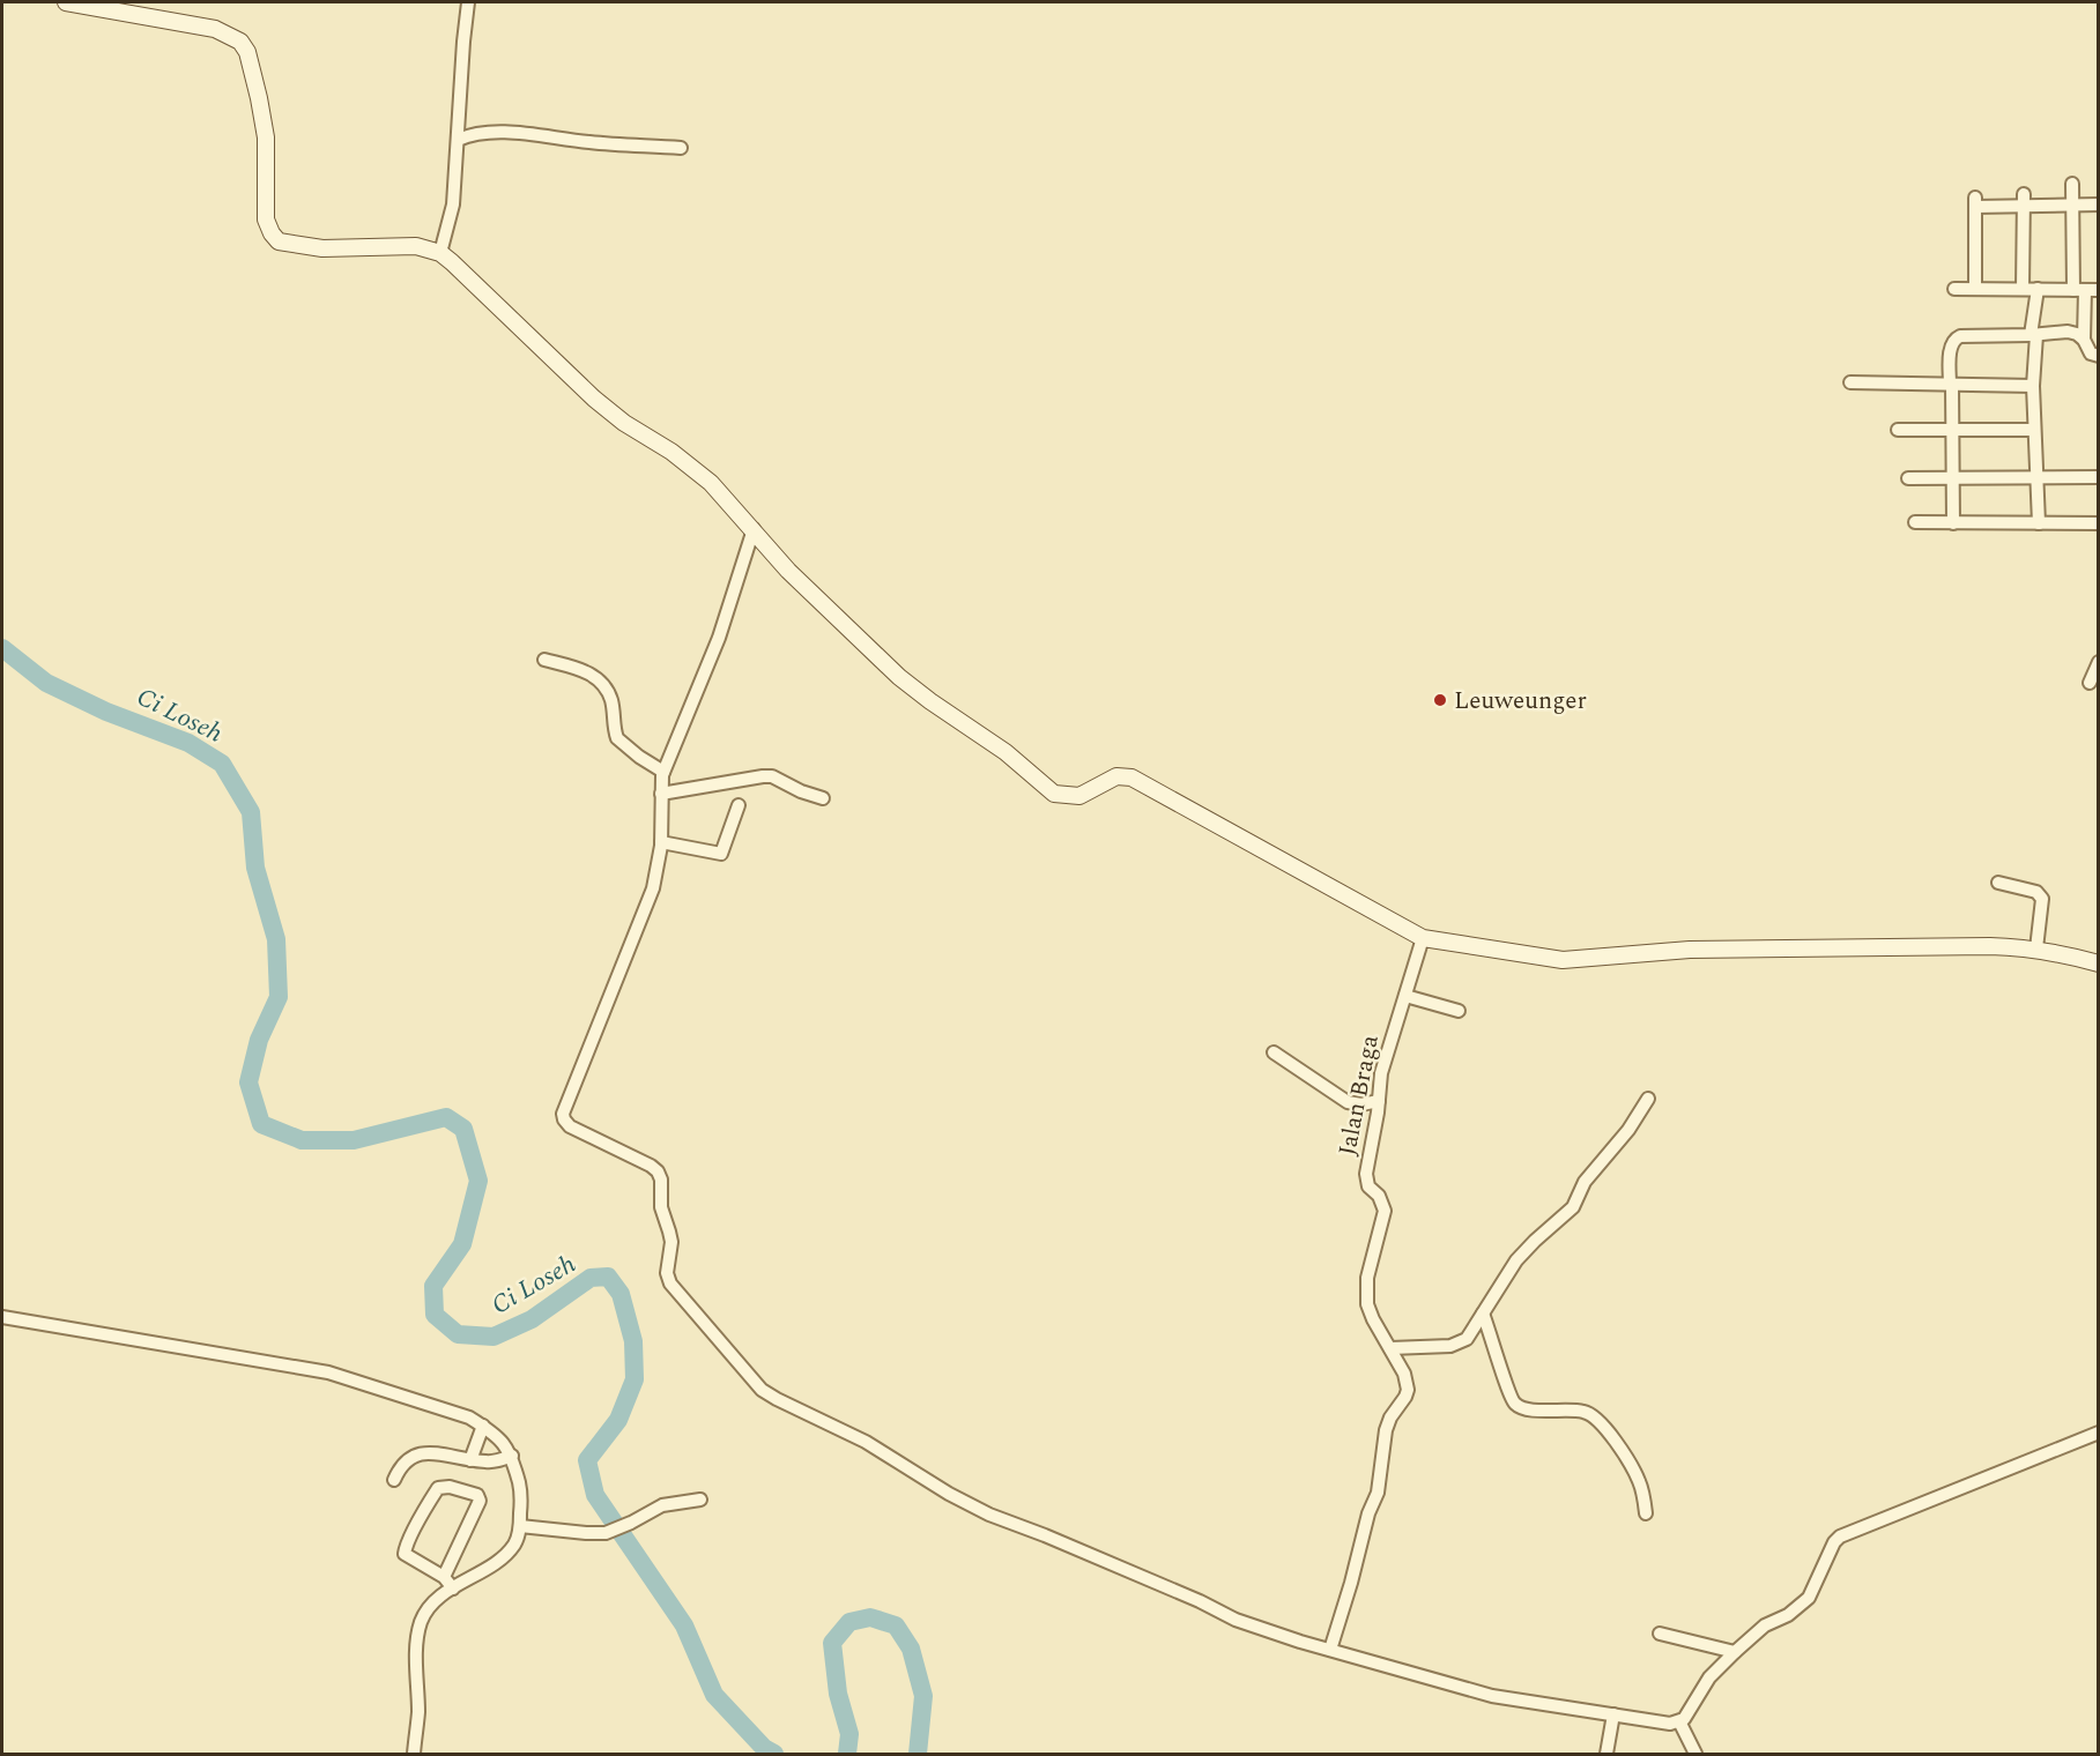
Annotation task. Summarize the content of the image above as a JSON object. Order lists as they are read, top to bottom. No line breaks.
{"streets":{"street":["Jalan Braga"]},"water":["Ci Loseh"],"places":["Leuweunger"]}
